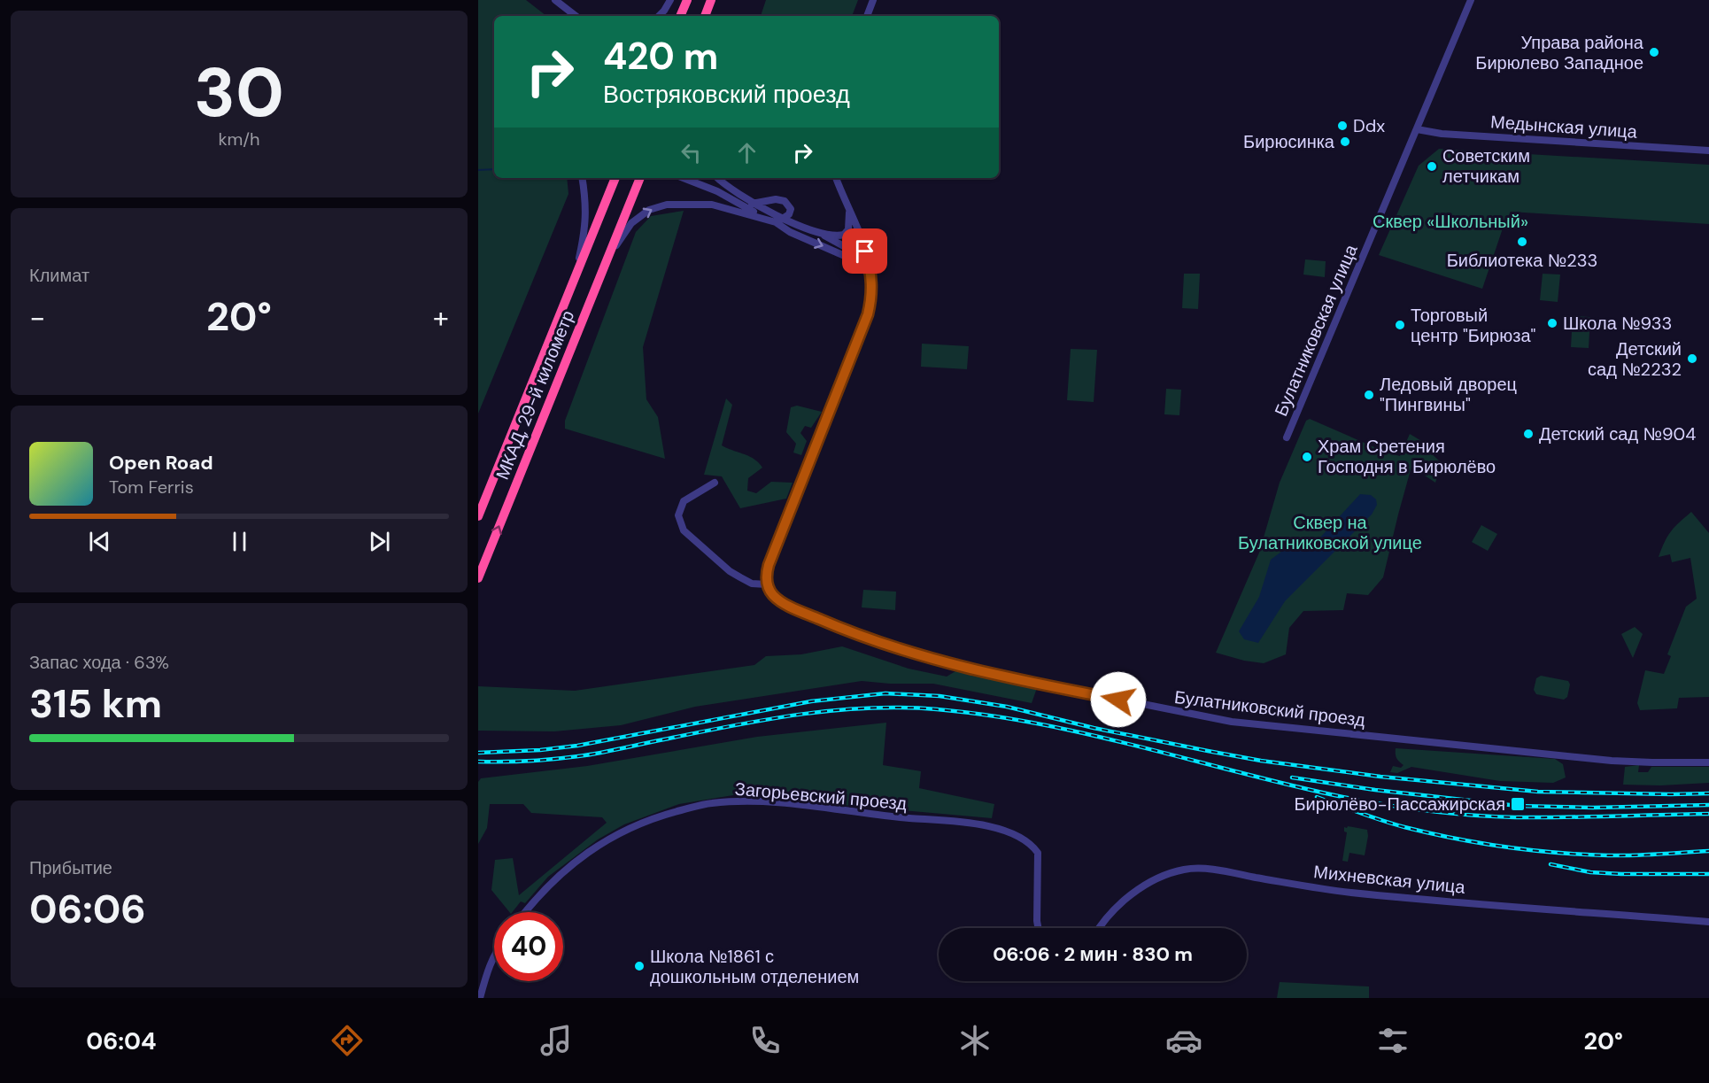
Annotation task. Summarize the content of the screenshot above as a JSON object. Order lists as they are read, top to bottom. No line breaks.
{"streets":{"highway":["МКАД, 29-й километр"],"street":["Медынская улица","Булатниковская улица","Булатниковский проезд","Загорьевский проезд","Михневская улица"]},"crossings":[["Медынская улица","Булатниковская улица"]],"parks":["Сквер «Школьный»","Сквер на Булатниковской улице"],"places":{"other":["Управа района Бирюлево Западное","Ddx","Бирюсинка","Cоветским летчикам","Библиотека №233","Школа №933","Торговый центр \"Бирюза\"","Детский сад №2232","Ледовый дворец \"Пингвины\"","Детский сад №904","Храм Сретения Господня в Бирюлёво","Школа №1861 с дошкольным отделением"],"transit":["Бирюлёво-Пассажирская"]},"page":{"tile":[["30","km/h"],"Климат",["Запас хода · 63%","315 km"],["Прибытие","06:06"]],"turn":["420 m","Востряковский проезд"],"heat":["−","20°","+"],"song":["Open Road","Tom Ferris"],"limit":"40","trip":"06:06 · 2 мин · 830 m","tabs":["06:04","20°"]}}
